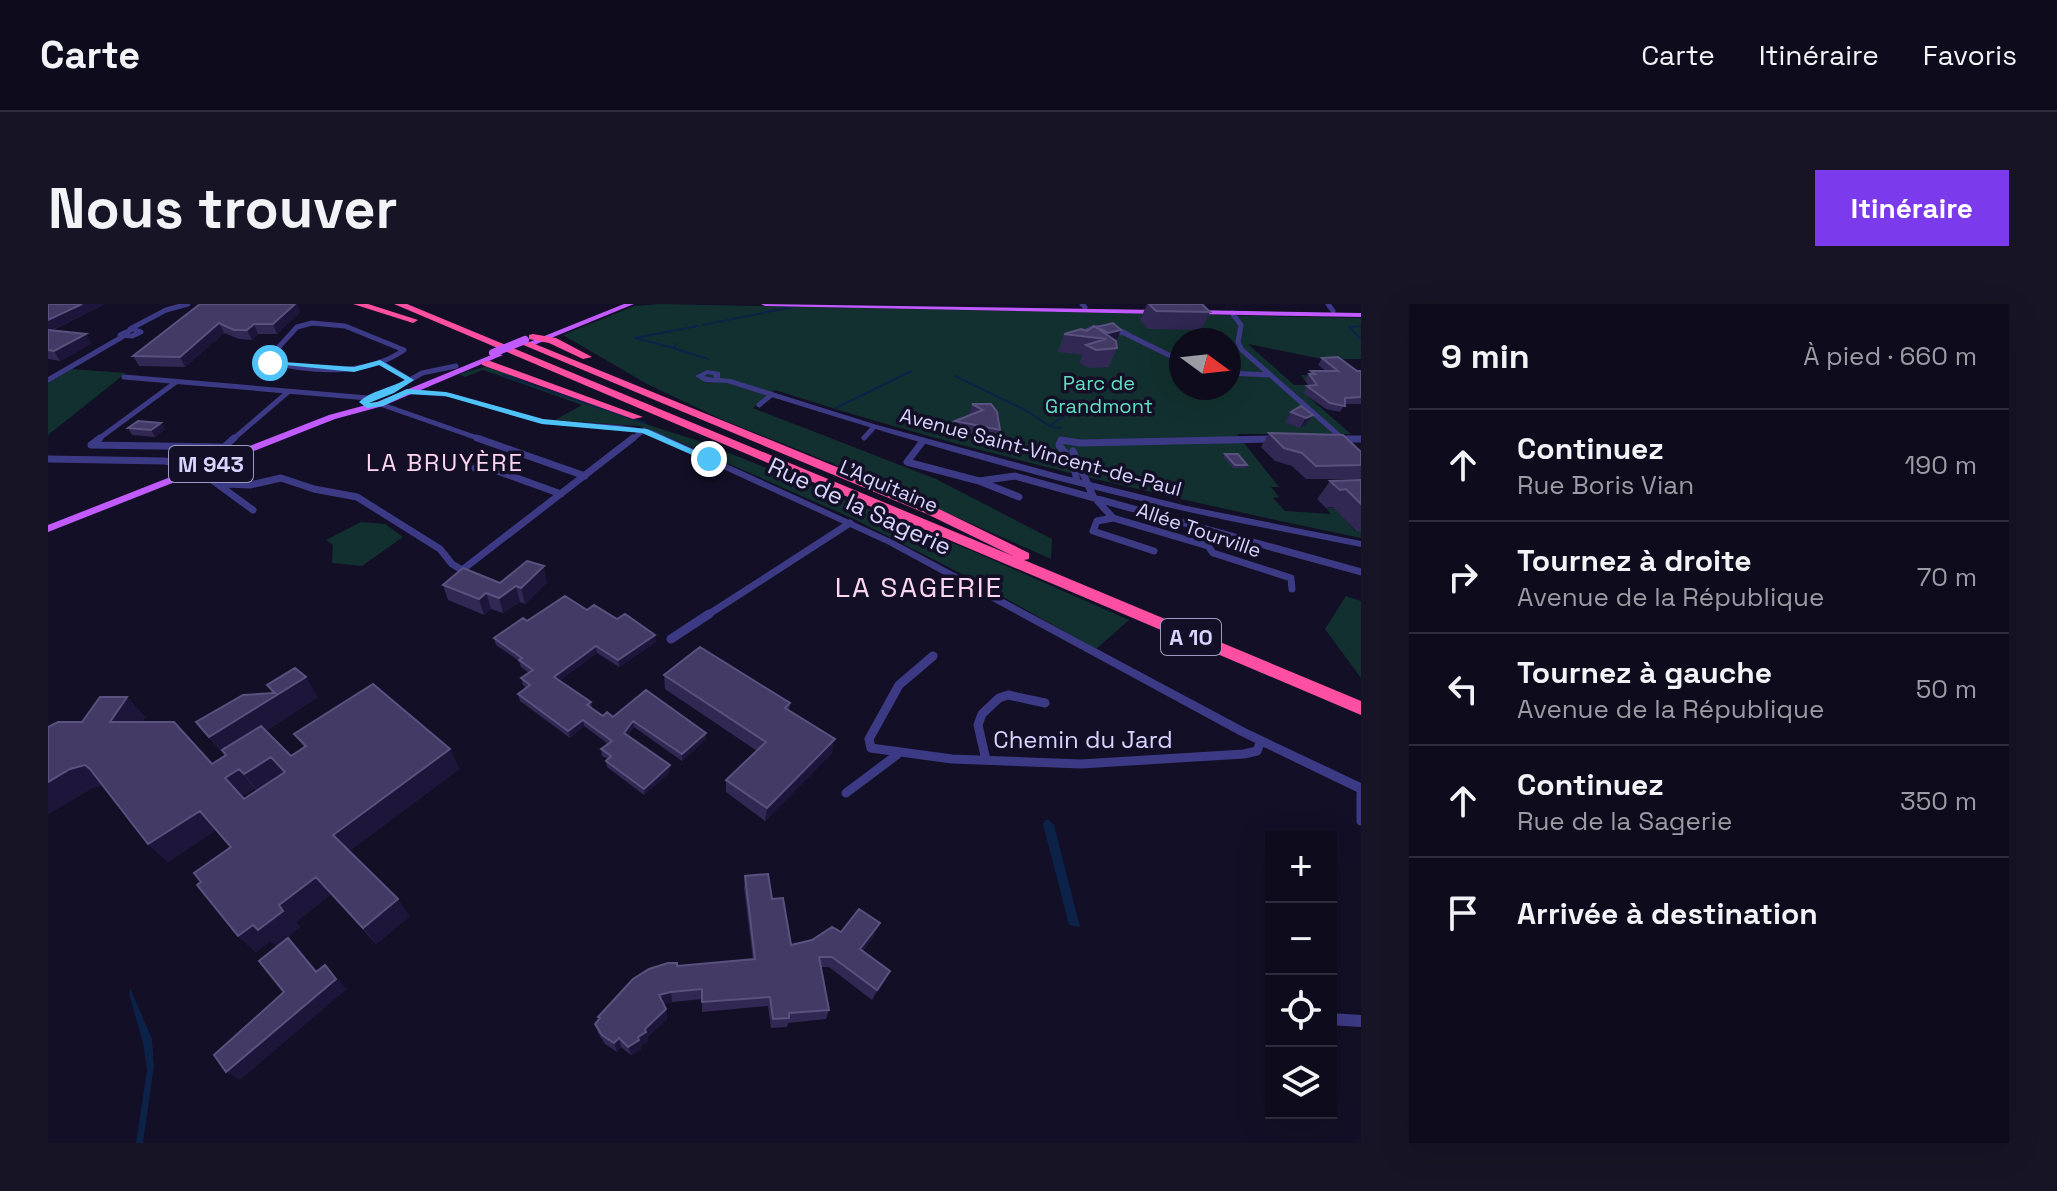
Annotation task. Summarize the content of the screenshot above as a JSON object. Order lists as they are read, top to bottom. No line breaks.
{"streets":{"highway":["L'Aquitaine","A 10"],"main road":["M 943"],"street":["Avenue Saint-Vincent-de-Paul","Rue de la Sagerie","Allée Tourville","Chemin du Jard"]},"crossings":[["M 943","Rue de la Sagerie"],["Rue de la Sagerie","Chemin du Jard"]],"districts":["LA BRUYÈRE","LA SAGERIE"],"parks":["Parc de Grandmont"],"north":"right","page":{"header":"Carte","nav":["Carte","Itinéraire","Favoris"],"buttons":"Itinéraire","title":"Nous trouver","heading":["9 min","À pied · 660 m"],"list":[["Continuez","Rue Boris Vian","190 m"],["Tournez à droite","Avenue de la République","70 m"],["Tournez à gauche","Avenue de la République","50 m"],["Continuez","Rue de la Sagerie","350 m"],"Arrivée à destination"],"map_buttons":["+","−"]}}
